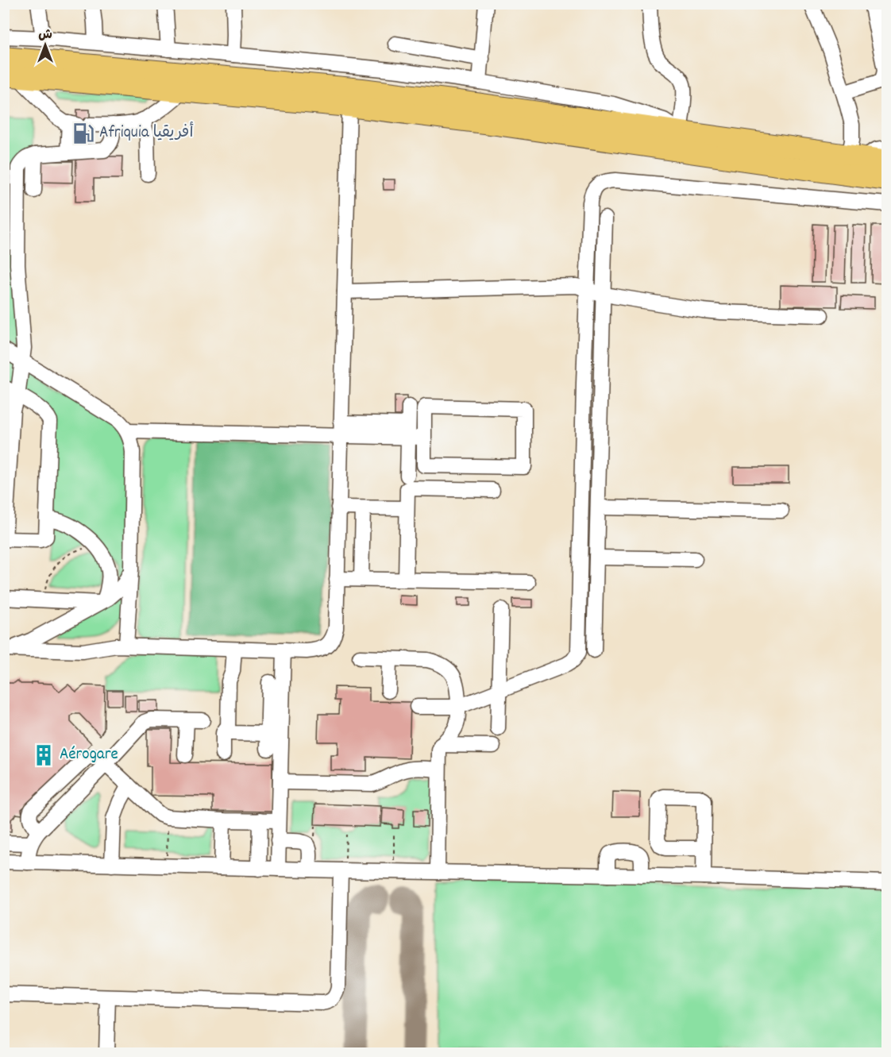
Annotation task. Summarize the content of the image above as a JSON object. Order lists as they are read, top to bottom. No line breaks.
{"places":{"fuel station":["Afriquia أفريقيا"],"building":["Aérogare"]},"north":"top"}
